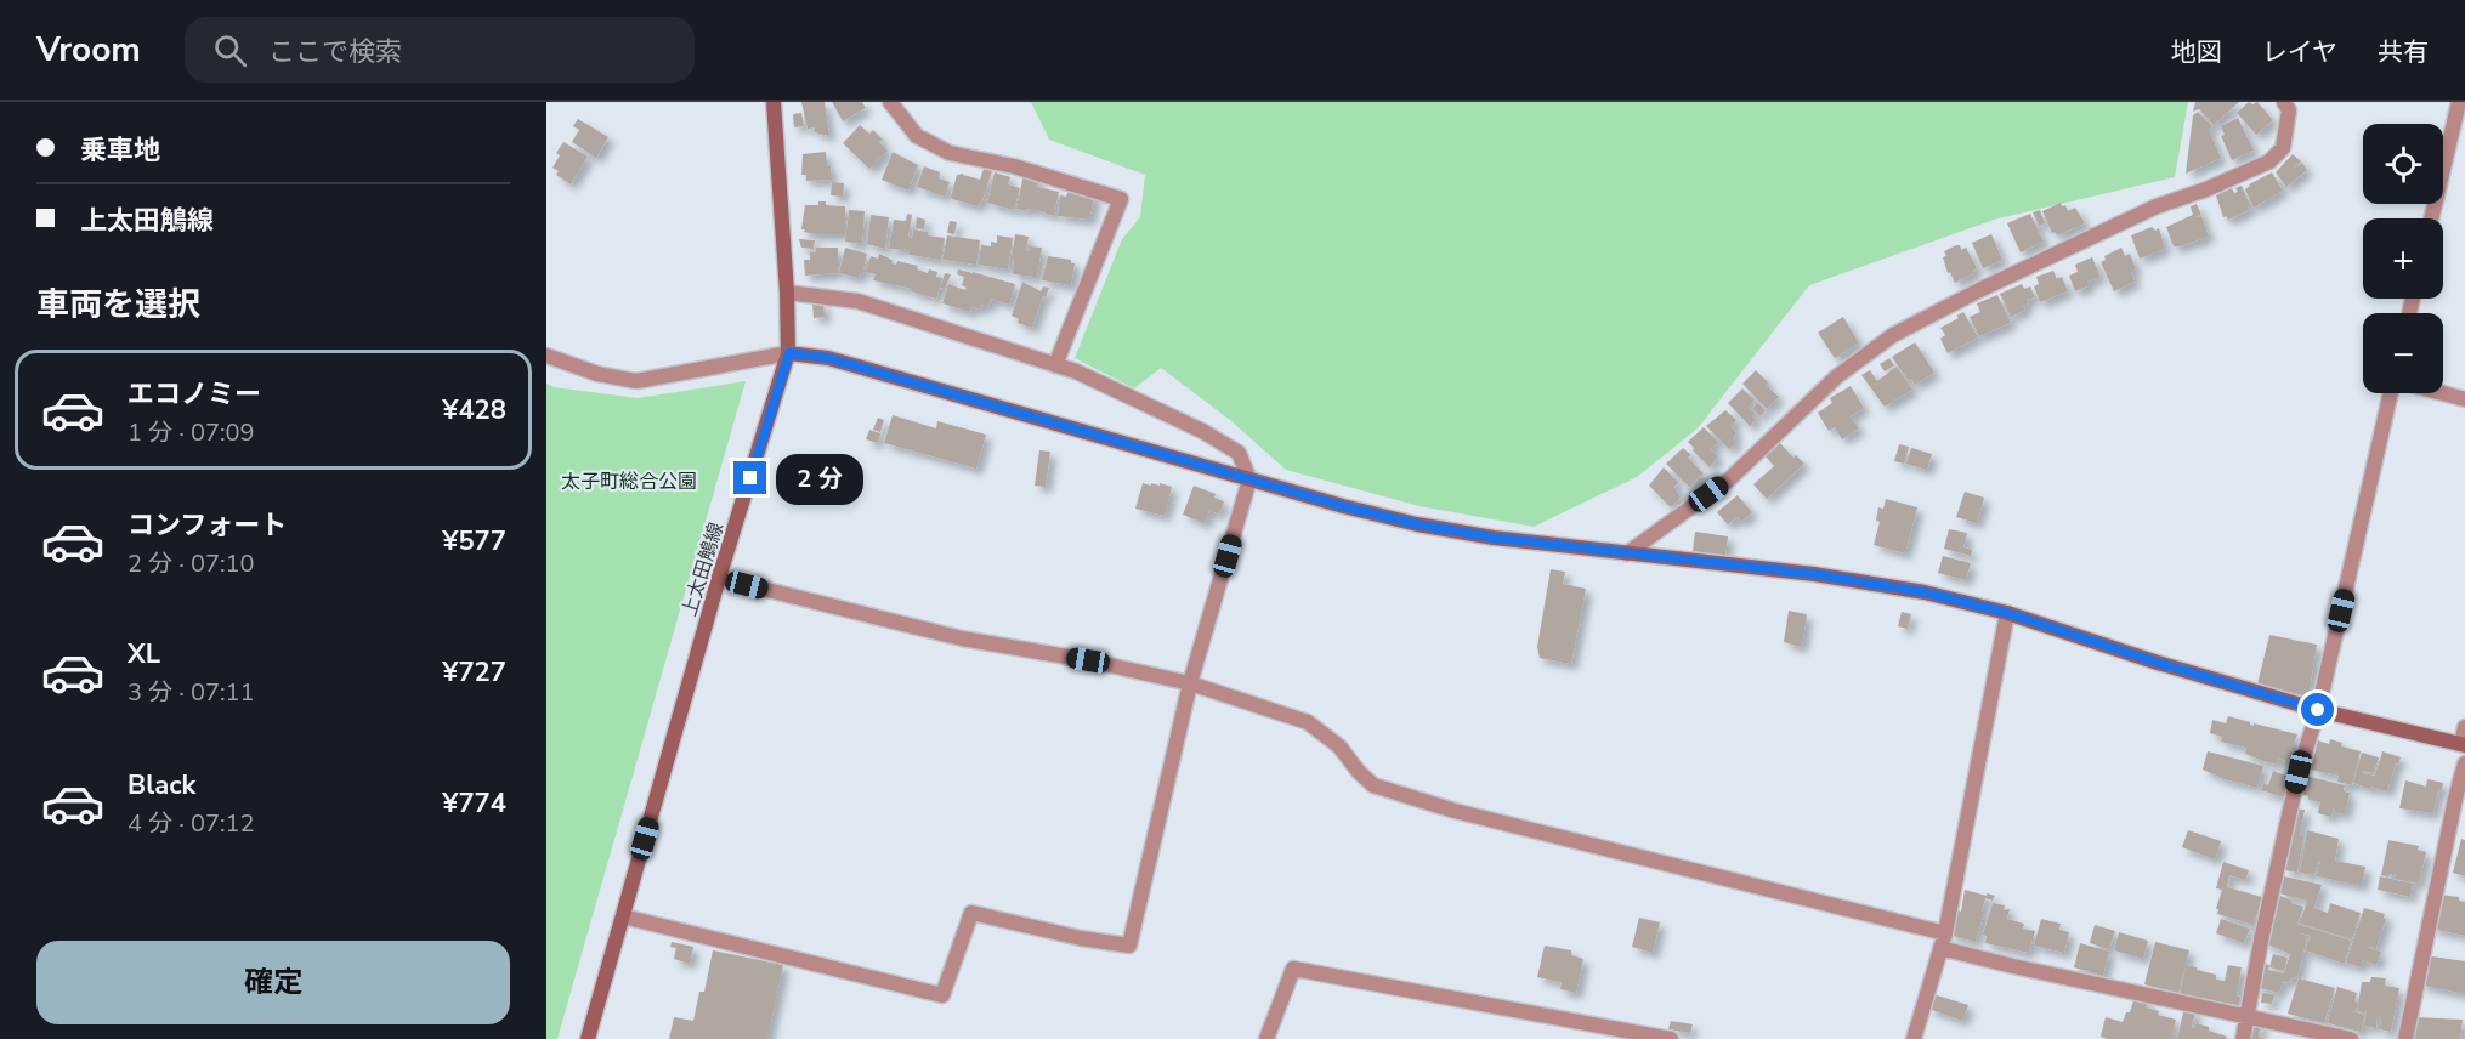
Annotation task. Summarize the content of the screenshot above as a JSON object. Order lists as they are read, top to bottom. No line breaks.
{"streets":{"street":["上太田鵤線"]},"parks":["太子町総合公園"],"page":{"header":"Vroom","search":"ここで検索","nav":["地図","レイヤ","共有"],"banner":["乗車地","上太田鵤線"],"map_buttons":["+","−"],"heading":"車両を選択","list":[{"name":"エコノミー","note":"1 分 · 07:09","value":"¥428"},{"name":"コンフォート","note":"2 分 · 07:10","value":"¥577"},{"name":"XL","note":"3 分 · 07:11","value":"¥727"},{"name":"Black","note":"4 分 · 07:12","value":"¥774"}],"bubble":"2 分","buttons":"確定"}}
